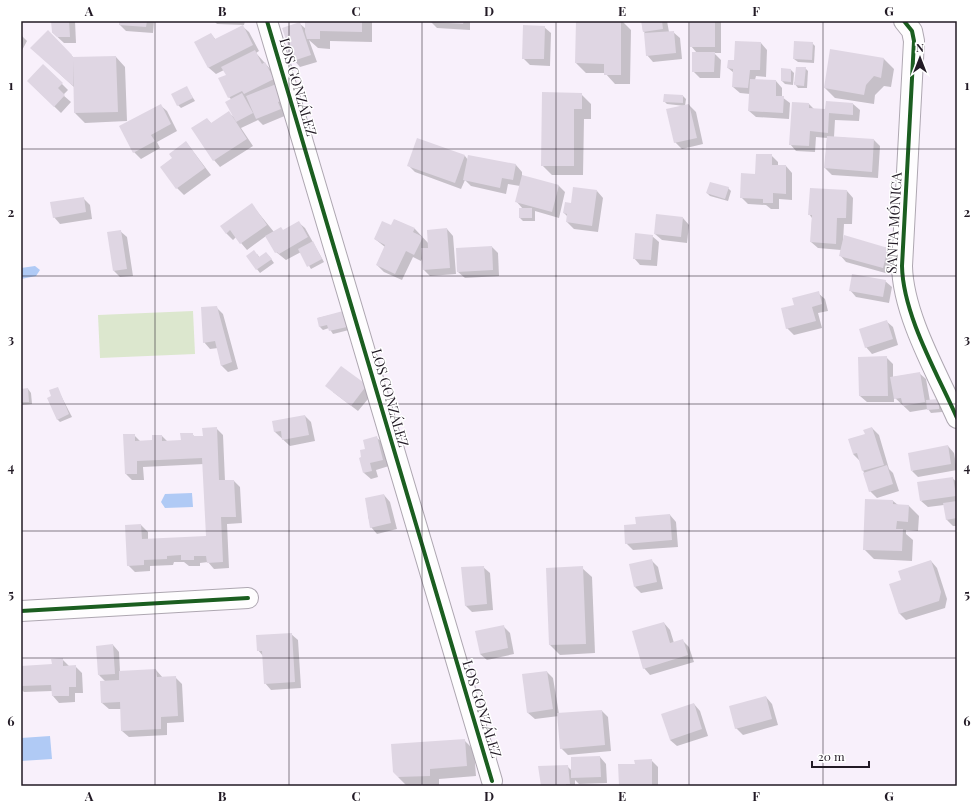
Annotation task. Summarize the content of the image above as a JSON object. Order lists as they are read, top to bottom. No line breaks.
{"streets":{"street":["LOS GONZÁLEZ","SANTA MÓNICA"]},"scale_bar":"20 m","north":"top","grid":{"columns":["A","B","C","D","E","F","G"],"rows":["1","2","3","4","5","6"]}}
